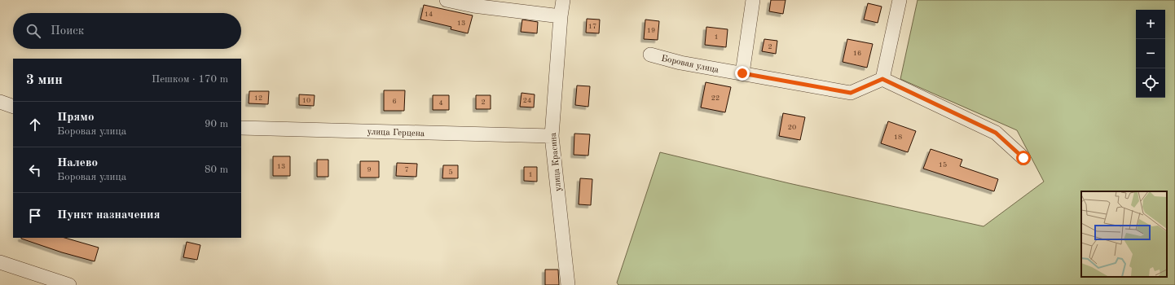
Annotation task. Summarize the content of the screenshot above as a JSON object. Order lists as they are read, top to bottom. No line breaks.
{"streets":{"street":["Боровая улица","улица Герцена","улица Красина"]},"crossings":[["улица Герцена","улица Красина"]],"house_numbers":["14","13","17","19","1","2","16","12","22","10","24","6","2","4","20","18","15","13","9","7","5","1"],"page":{"map_buttons":["+","−"],"search":"Поиск","heading":["3 мин","Пешком · 170 m"],"list":[["Прямо","Боровая улица","90 m"],["Налево","Боровая улица","80 m"],"Пункт назначения"]}}
